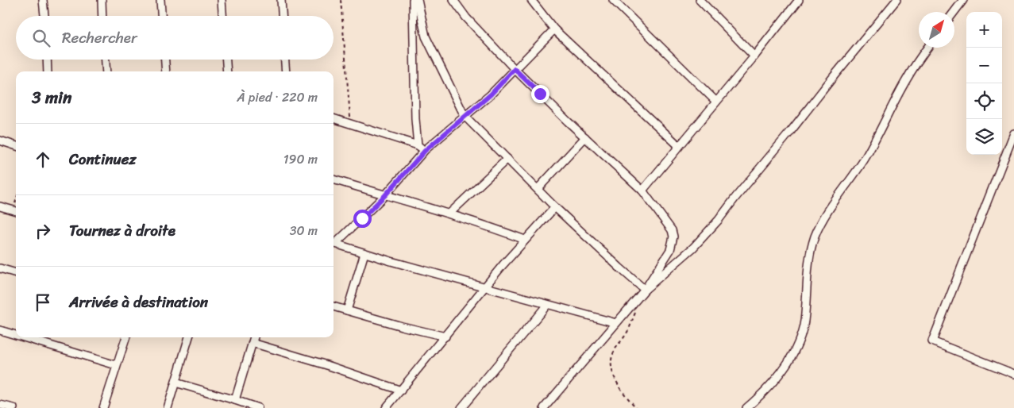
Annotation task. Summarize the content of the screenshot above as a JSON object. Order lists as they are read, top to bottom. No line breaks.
{"north":"top right","page":{"map_buttons":["+","−"],"search":"Rechercher","heading":["3 min","À pied · 220 m"],"list":[["Continuez","190 m"],["Tournez à droite","30 m"],"Arrivée à destination"]}}
